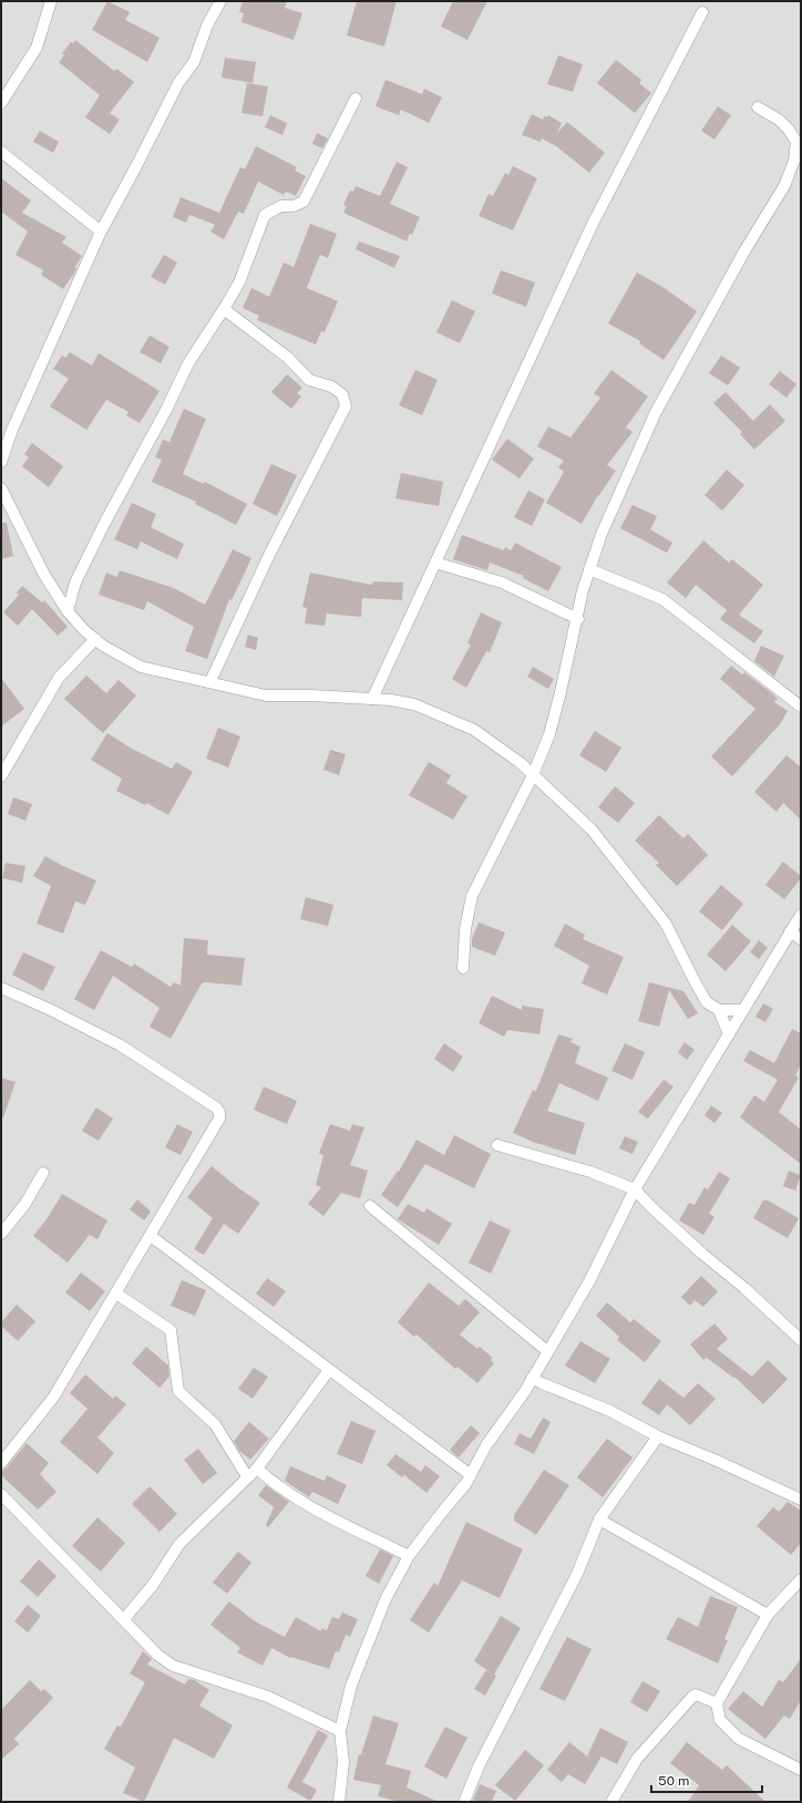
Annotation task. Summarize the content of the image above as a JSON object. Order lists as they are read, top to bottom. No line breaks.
{"scale_bar":"50 m"}
